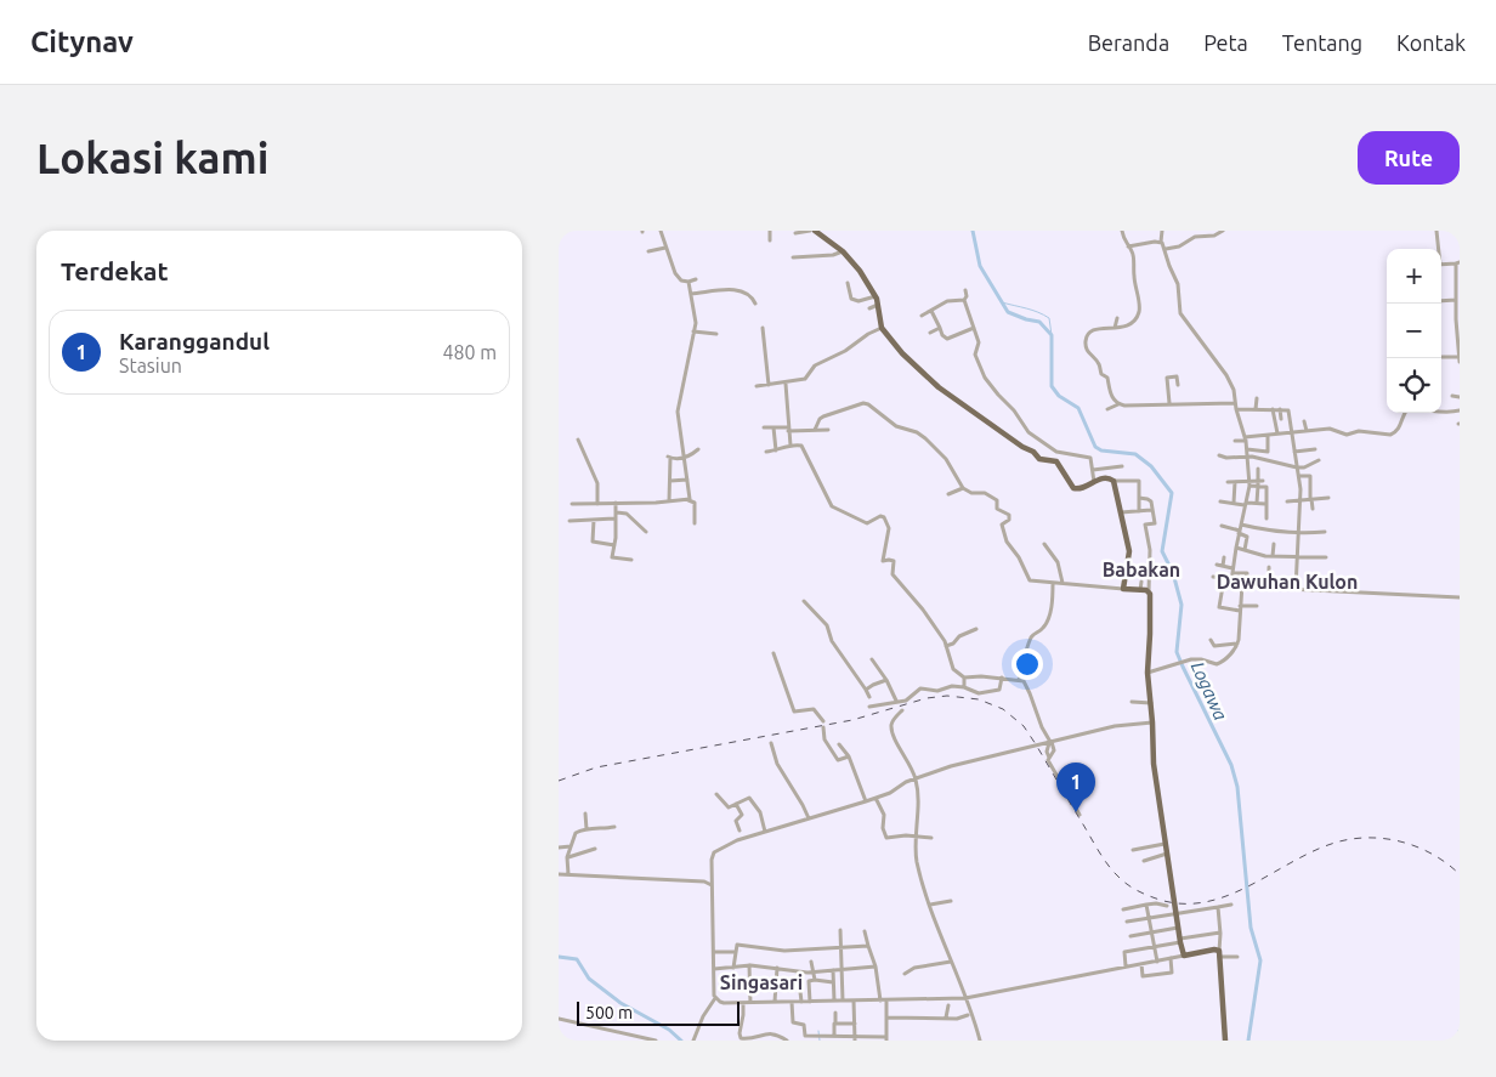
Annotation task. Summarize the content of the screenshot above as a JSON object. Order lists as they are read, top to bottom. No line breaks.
{"districts":["Babakan","Dawuhan Kulon","Singasari"],"water":["Logawa"],"scale_bar":"500 m","page":{"header":"Citynav","nav":["Beranda","Peta","Tentang","Kontak"],"buttons":"Rute","title":"Lokasi kami","heading":"Terdekat","map_buttons":["+","−"],"list":[{"mark":"1","name":"Karanggandul","note":"Stasiun","value":"480 m"}],"pins":"1","scale":"500 m"}}
